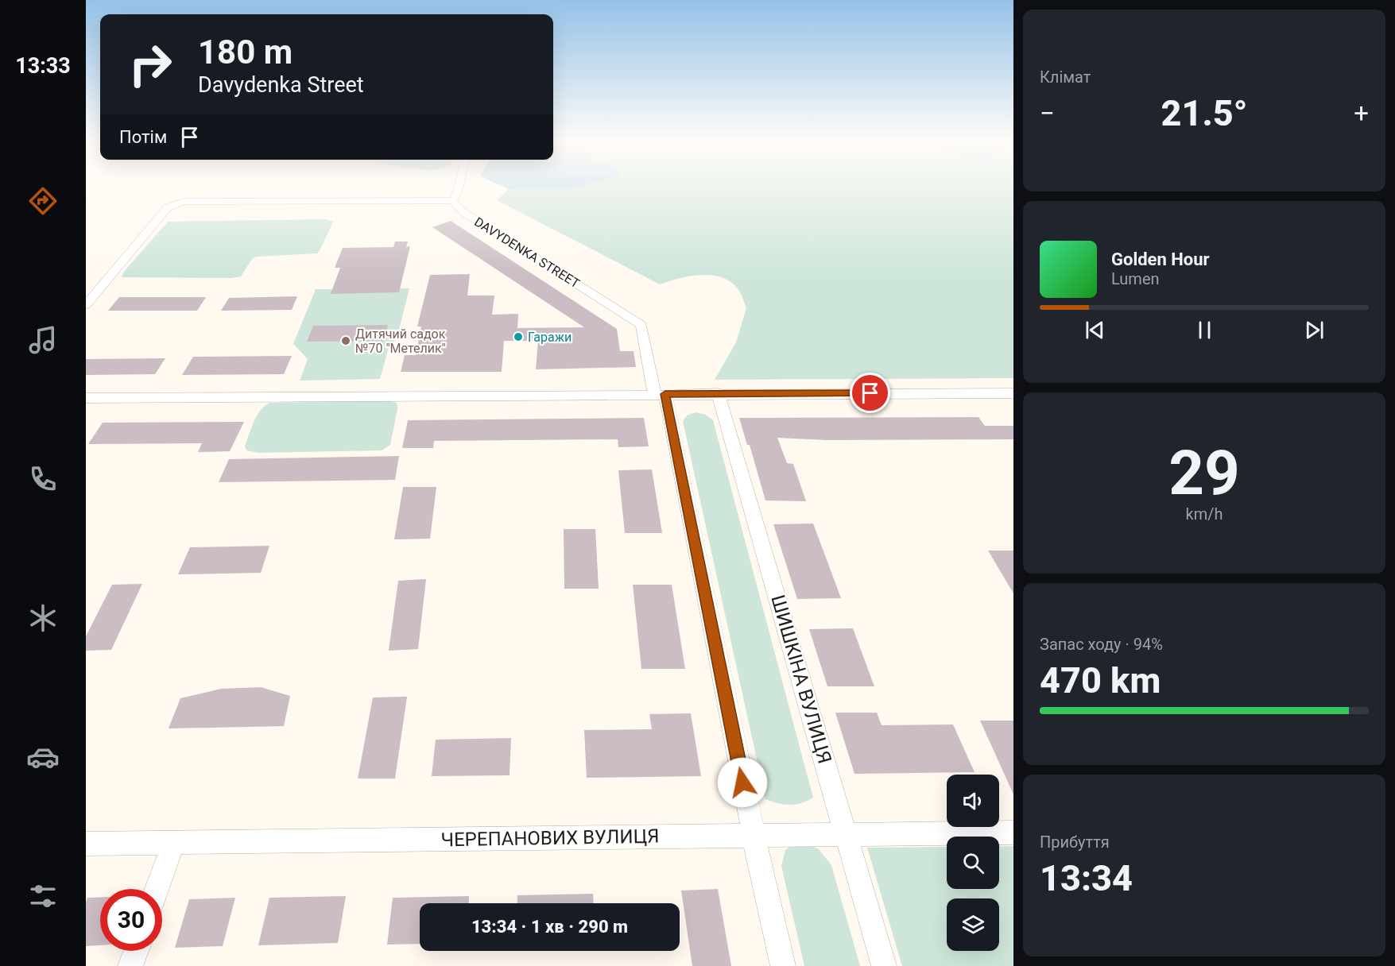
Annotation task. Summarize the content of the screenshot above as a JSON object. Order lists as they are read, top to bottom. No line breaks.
{"streets":{"street":["DAVYDENKA STREET","ШИШКIНА ВУЛИЦЯ","ЧЕРЕПАНОВИХ ВУЛИЦЯ"]},"crossings":[["DAVYDENKA STREET","ЧЕРЕПАНОВИХ ВУЛИЦЯ"],["ШИШКIНА ВУЛИЦЯ","ЧЕРЕПАНОВИХ ВУЛИЦЯ"]],"places":["Гаражи","Дитячий садок №70 \"Метелик\""],"page":{"tabs":"13:33","tile":["Клімат",["29","km/h"],["Запас ходу · 94%","470 km"],["Прибуття","13:34"]],"turn":["180 m","Davydenka Street"],"heat":["−","21.5°","+"],"then":"Потім","song":["Golden Hour","Lumen"],"limit":"30","trip":"13:34 · 1 хв · 290 m"}}
